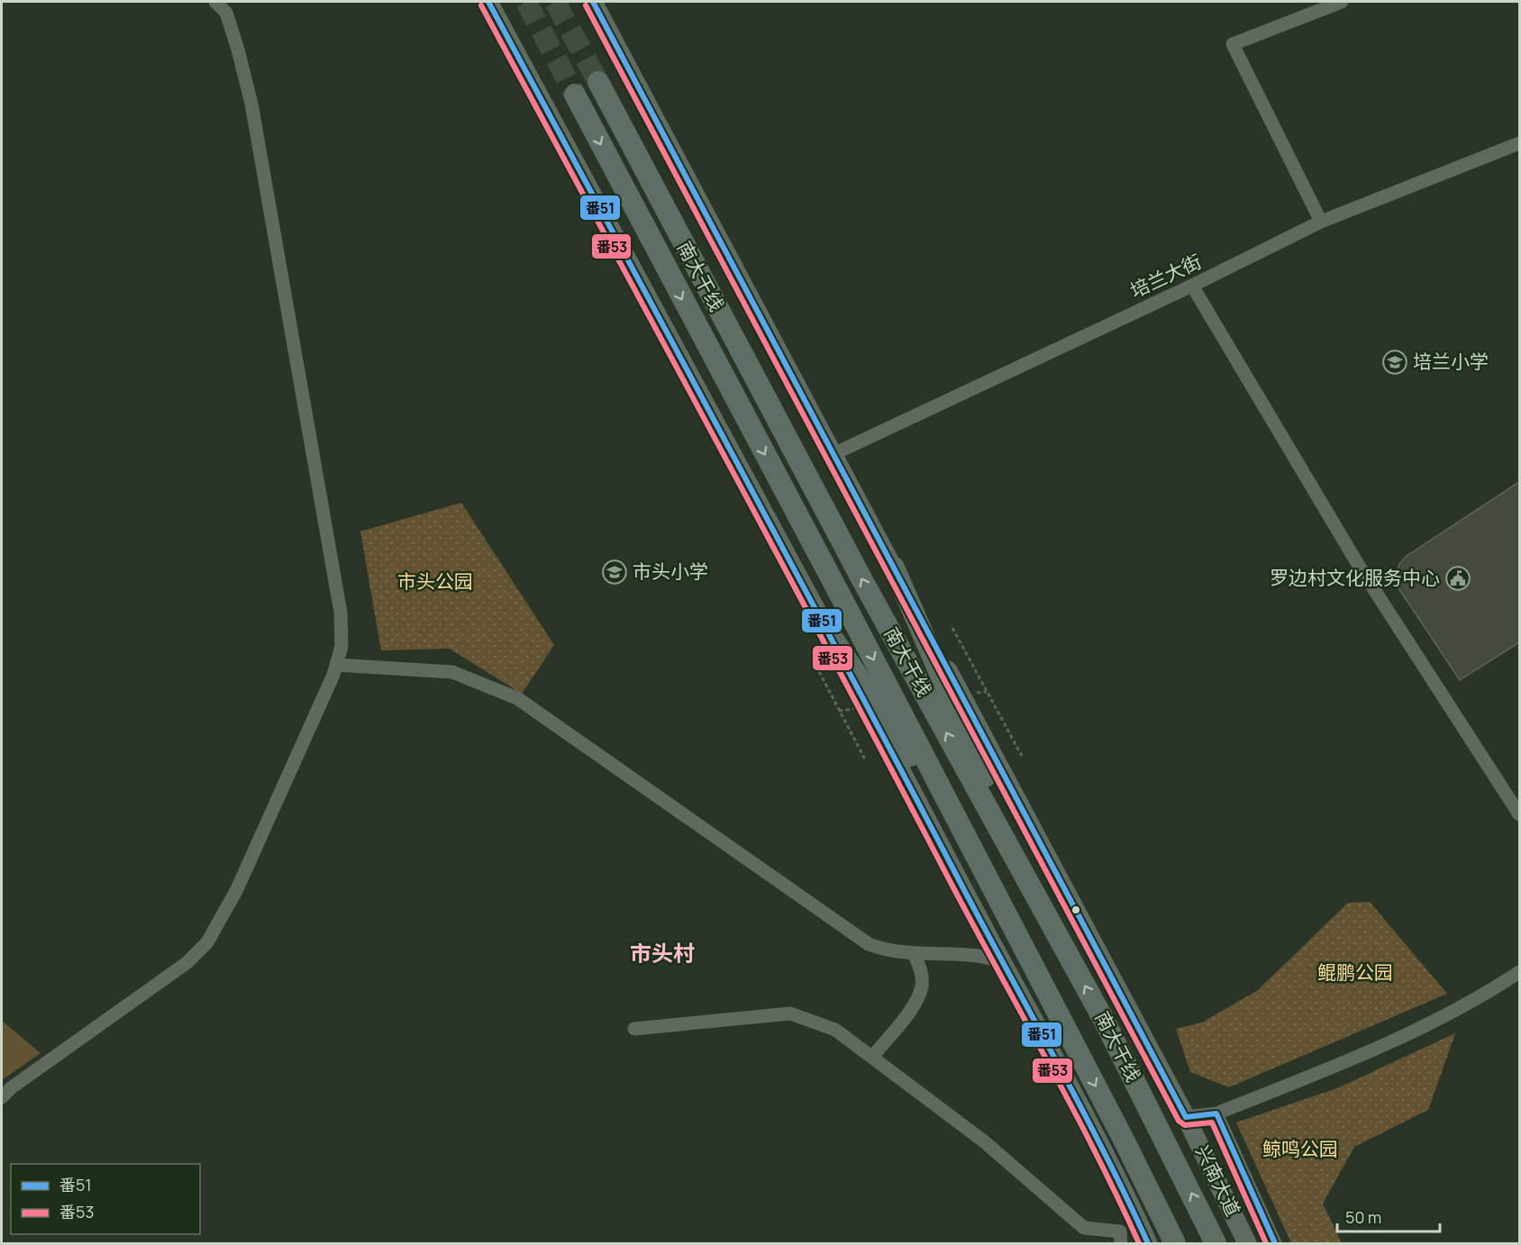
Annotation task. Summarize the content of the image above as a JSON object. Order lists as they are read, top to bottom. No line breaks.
{"streets":{"highway":["南大干线"],"main road":["兴南大道"],"street":["培兰大街"]},"crossings":[["培兰大街","兴南大道"]],"districts":["市头村"],"parks":["市头公园","鲲鹏公园","鲸鸣公园"],"places":{"school or university":["培兰小学","市头小学"],"public building":["罗边村文化服务中心"]},"lines":["transit line 番51","transit line 番53"],"legend":["番51","番53"],"scale_bar":"50 m"}
